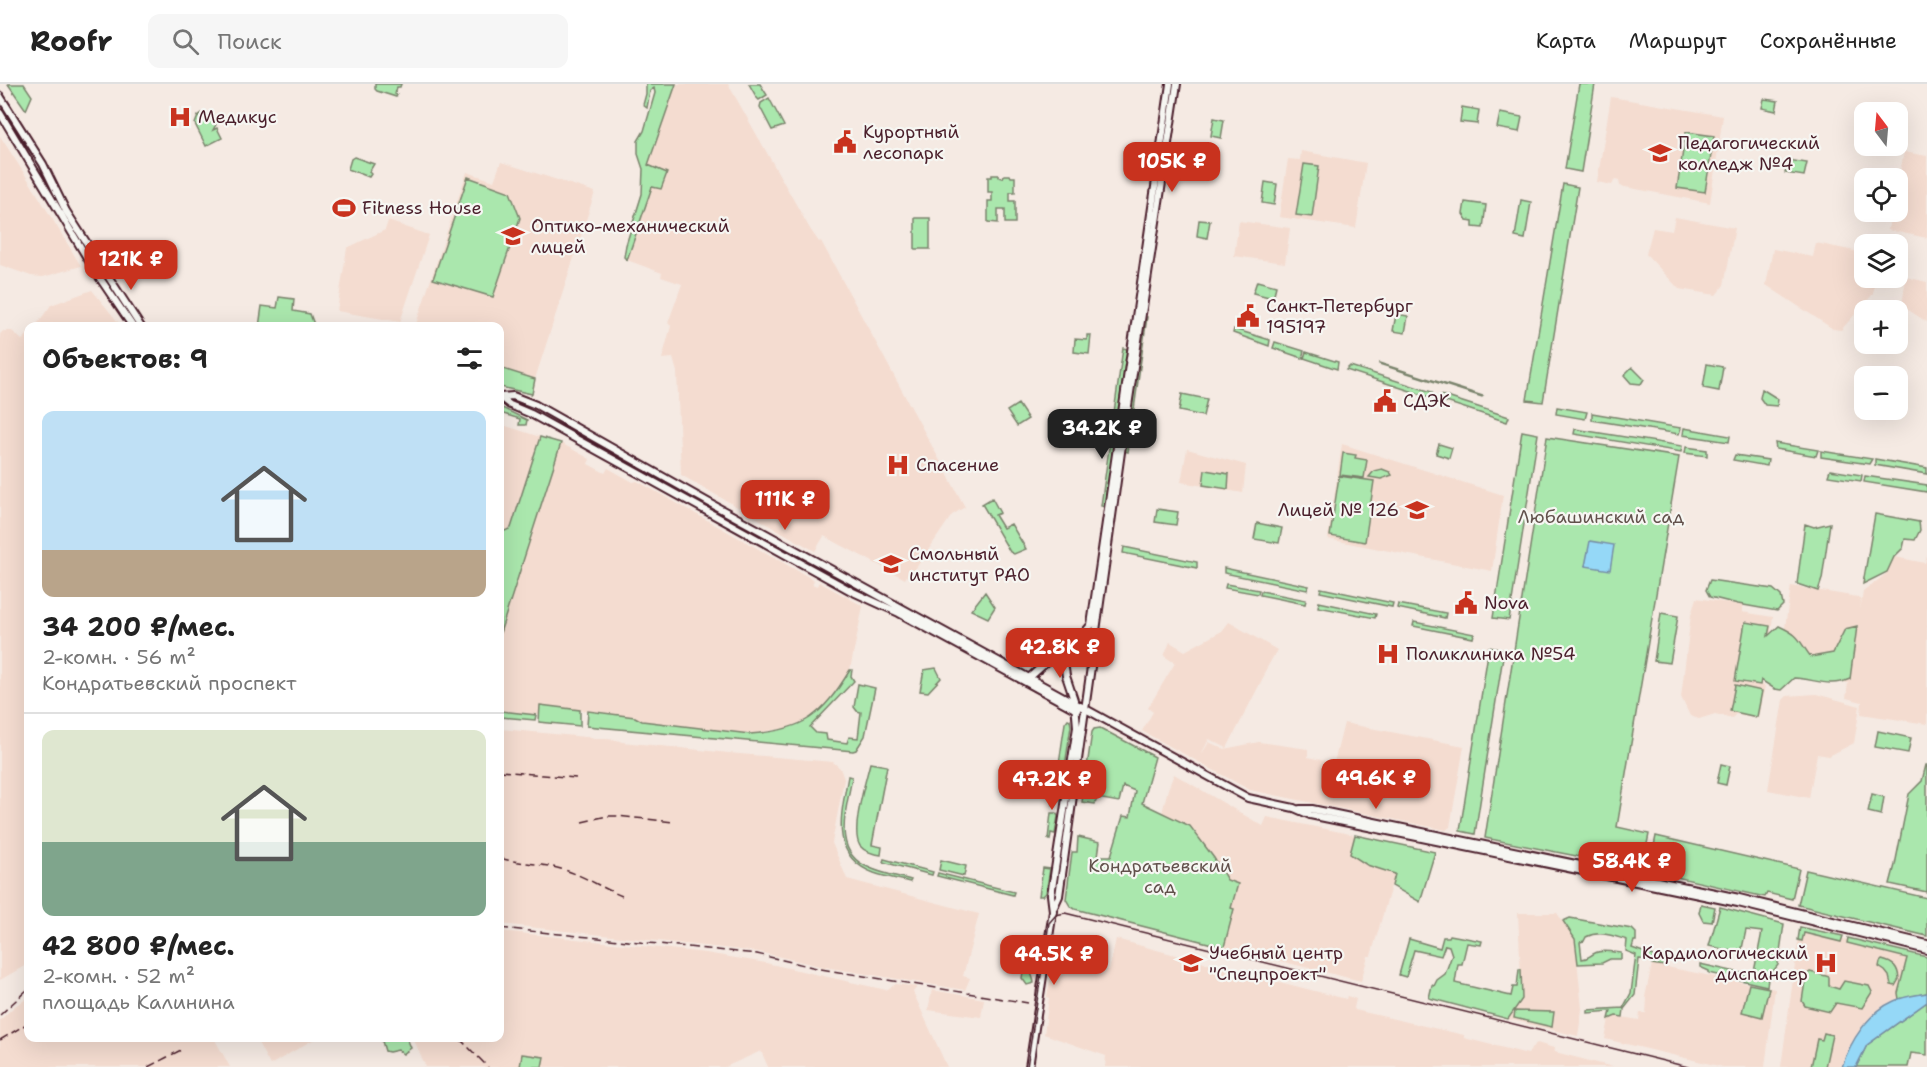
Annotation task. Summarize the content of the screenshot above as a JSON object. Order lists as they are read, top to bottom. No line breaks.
{"parks":["Любашинский сад","Кондратьевский сад"],"places":{"hospital":["Медикус","Спасение","Поликлиника №54","Кардиологический диспансер"],"public building":["Курортный лесопарк","Санкт-Петербург 195197","СДЭК","Nova"],"school or university":["Педагогический колледж №4","Оптико-механический лицей","Лицей № 126","Смольный институт РАО","Учебный центр \"Спецпроект\""],"sports":["Fitness House"]},"north":"top","page":{"header":"Roofr","search":"Поиск","nav":["Карта","Маршрут","Сохранённые"],"map_buttons":["+","−"],"price":["105K ₽","121K ₽","34.2K ₽","111K ₽","42.8K ₽","49.6K ₽","47.2K ₽","58.4K ₽","44.5K ₽"],"heading":"Объектов: 9","list":[{"name":"34 200 ₽/мес.","note":"2-комн. · 56 m² · Кондратьевский проспект"},{"name":"42 800 ₽/мес.","note":"2-комн. · 52 m² · площадь Калинина"}]}}
